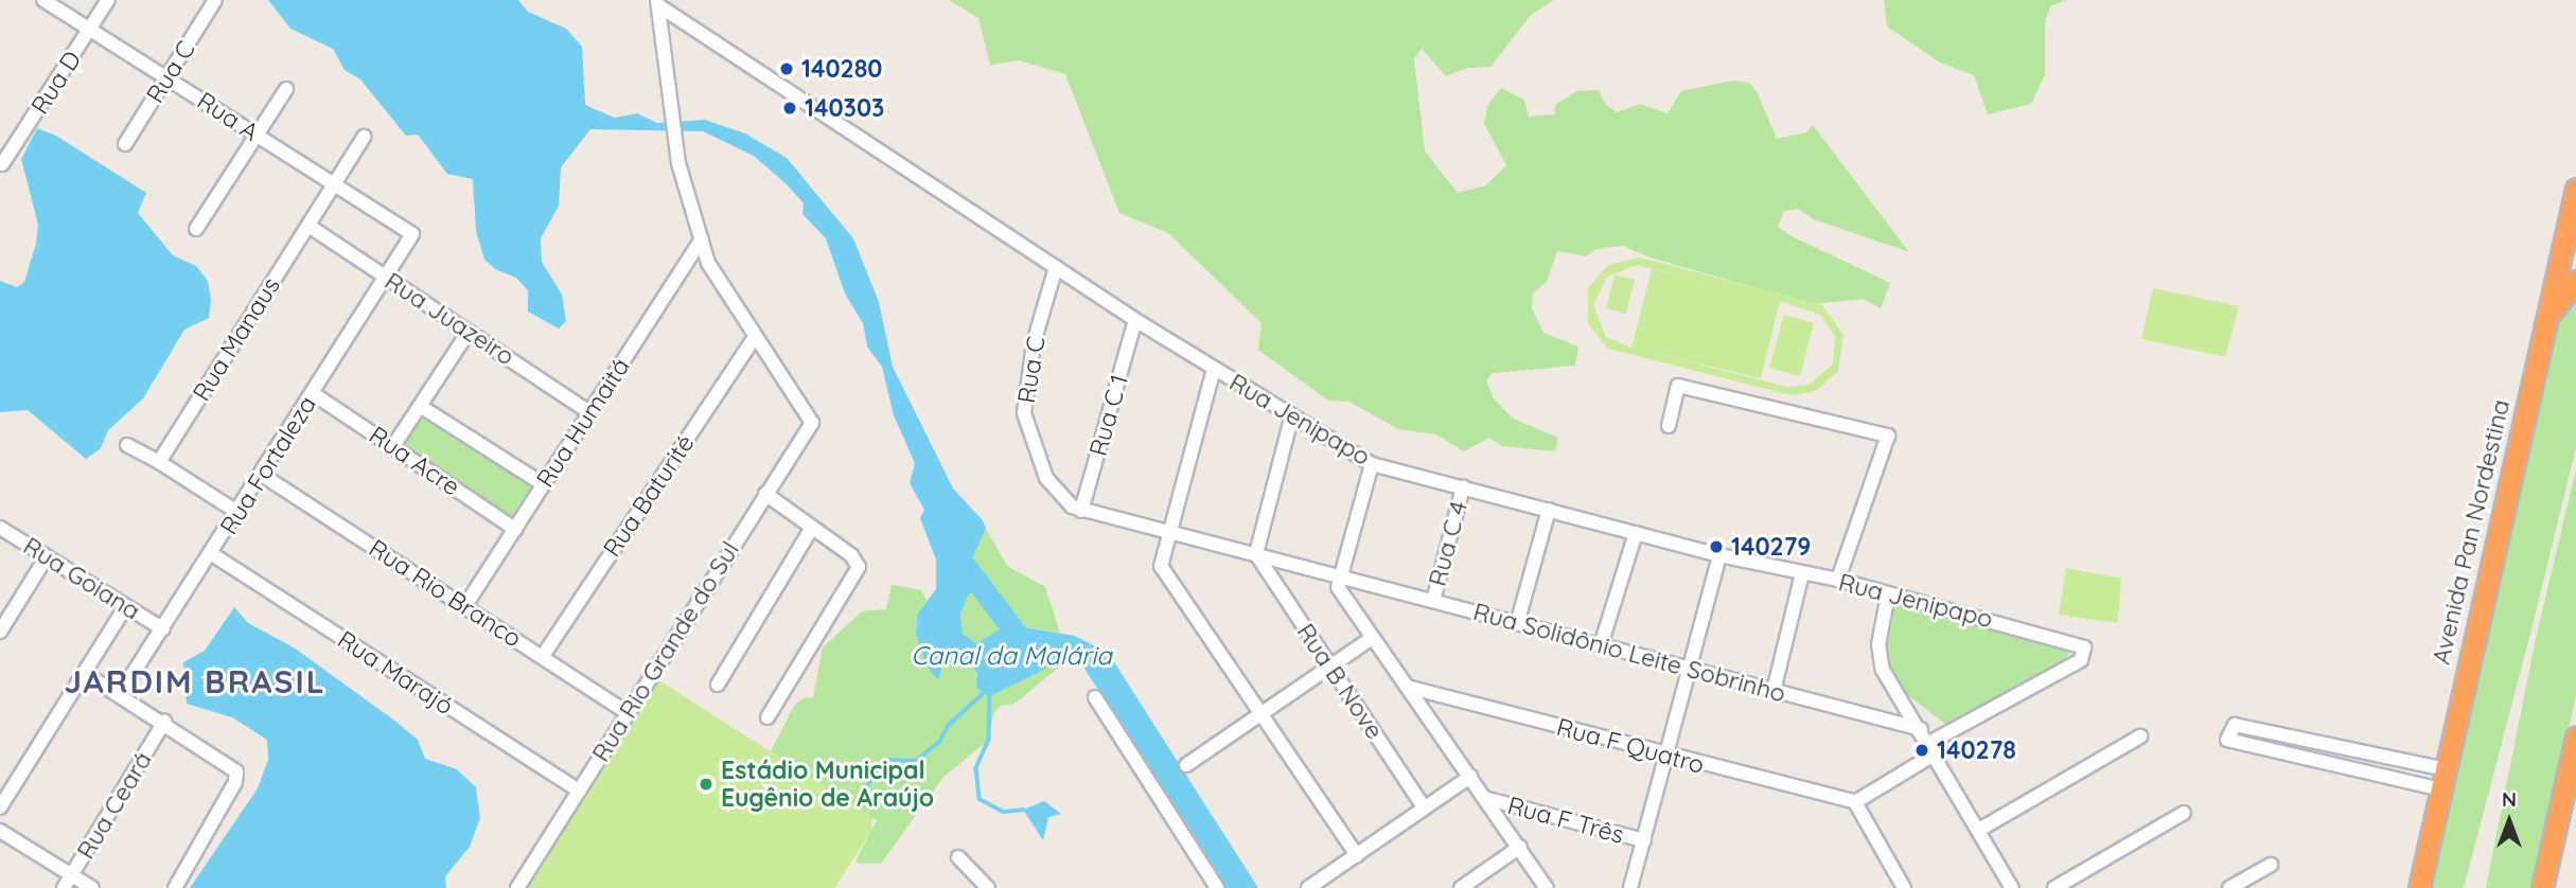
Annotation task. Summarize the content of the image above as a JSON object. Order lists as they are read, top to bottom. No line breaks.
{"streets":{"highway":["Avenida Pan Nordestina"],"street":["Rua C","Rua D","Rua A","Rua Juazeiro","Rua Manaus","Rua C 1","Rua Jenipapo","Rua Humaitá","Rua Acre","Rua Fortaleza","Rua Baturité","Rua C 4","Rua Goiana","Rua Rio Branco","Rua Rio Grande do Sul","Rua Solidônio Leite Sobrinho","Rua Marajó","Rua B Nove","Rua F Quatro","Rua Ceará","Rua F Três"]},"crossings":[["Rua C","Rua A"],["Rua C","Rua C 1"],["Rua C","Rua Jenipapo"],["Rua C","Rua Solidônio Leite Sobrinho"],["Rua D","Rua A"],["Rua A","Rua Manaus"],["Rua A","Rua Fortaleza"],["Rua Juazeiro","Rua Manaus"],["Rua Juazeiro","Rua Humaitá"],["Rua Juazeiro","Rua Fortaleza"],["Rua C 1","Rua Jenipapo"],["Rua C 1","Rua Solidônio Leite Sobrinho"],["Rua Jenipapo","Rua C 4"],["Rua Humaitá","Rua Acre"],["Rua Humaitá","Rua Rio Branco"],["Rua Acre","Rua Fortaleza"],["Rua Fortaleza","Rua Goiana"],["Rua Fortaleza","Rua Rio Branco"],["Rua Fortaleza","Rua Marajó"],["Rua Baturité","Rua Rio Branco"],["Rua Baturité","Rua Rio Grande do Sul"],["Rua C 4","Rua Solidônio Leite Sobrinho"],["Rua Rio Branco","Rua Rio Grande do Sul"],["Rua Rio Grande do Sul","Rua Marajó"],["Rua Solidônio Leite Sobrinho","Rua B Nove"]],"districts":["JARDIM BRASIL"],"water":["Canal da Malária"],"places":["140280","140303","140279","140278","Estádio Municipal Eugênio de Araújo"],"north":"top"}
